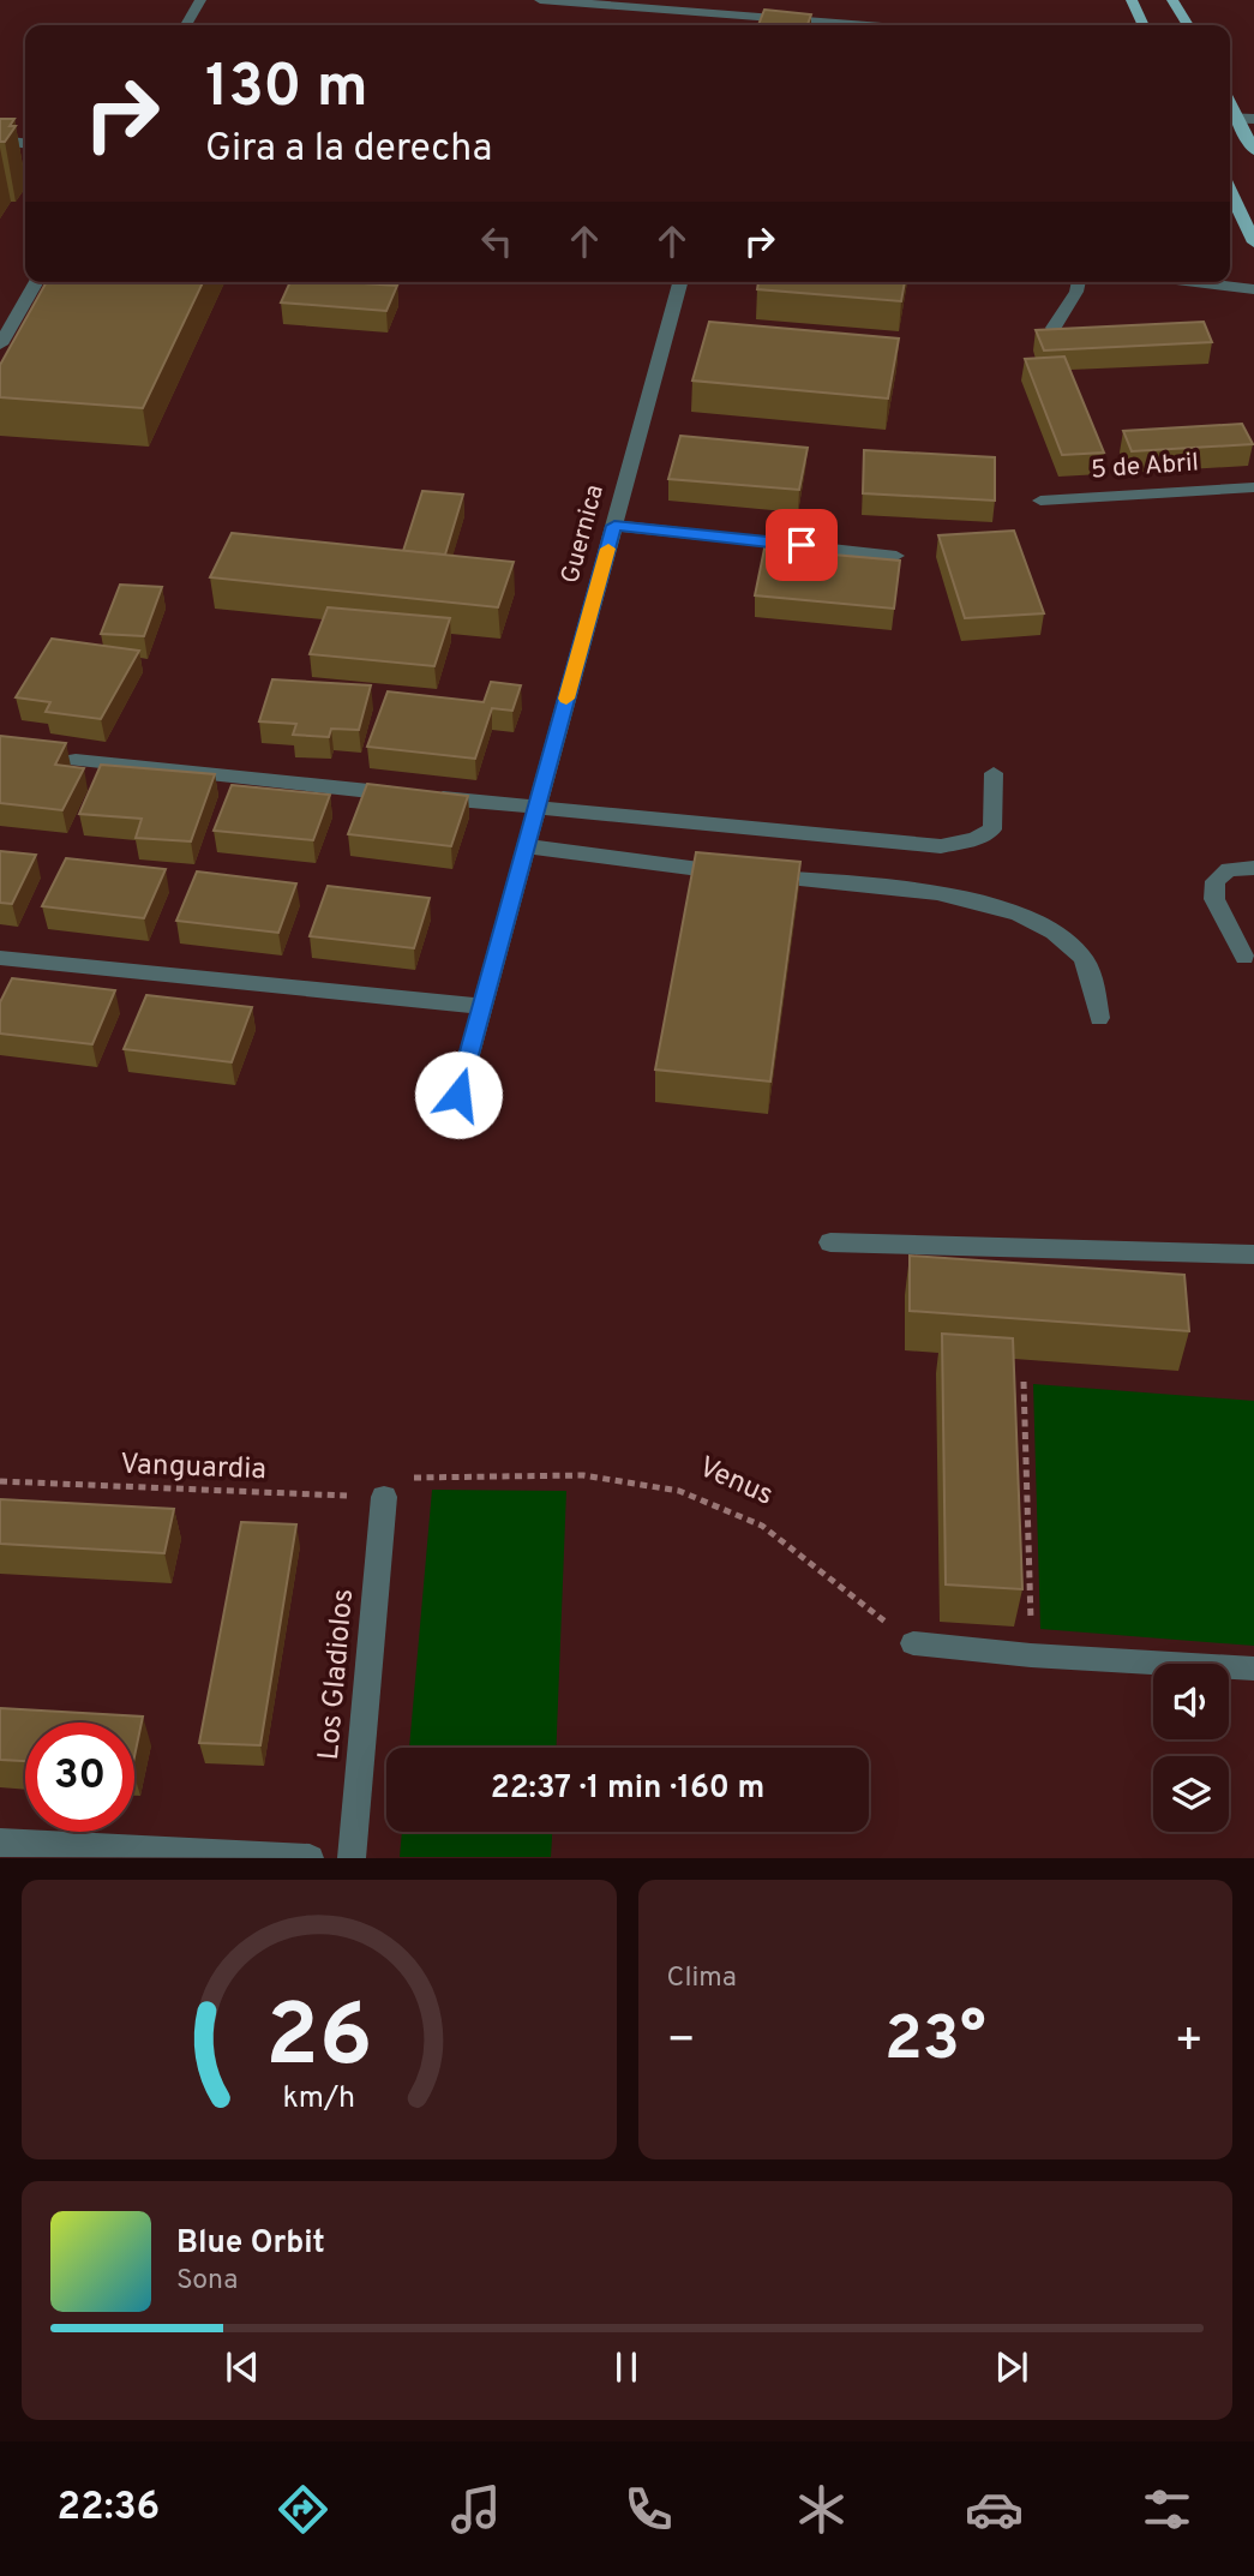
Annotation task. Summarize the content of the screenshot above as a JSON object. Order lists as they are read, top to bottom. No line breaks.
{"streets":{"street":["5 de Abril","Guernica","Los Gladiolos"],"path":["Vanguardia","Venus"]},"crossings":[["Vanguardia","Venus"],["Vanguardia","Los Gladiolos"],["Venus","Los Gladiolos"]],"page":{"turn":["130 m","Gira a la derecha"],"limit":"30","trip":"22:37 · 1 min · 160 m","tile":"Clima","heat":["−","23°","+"],"song":["Blue Orbit","Sona"],"tabs":"22:36","gauge":["26","km/h"]}}
